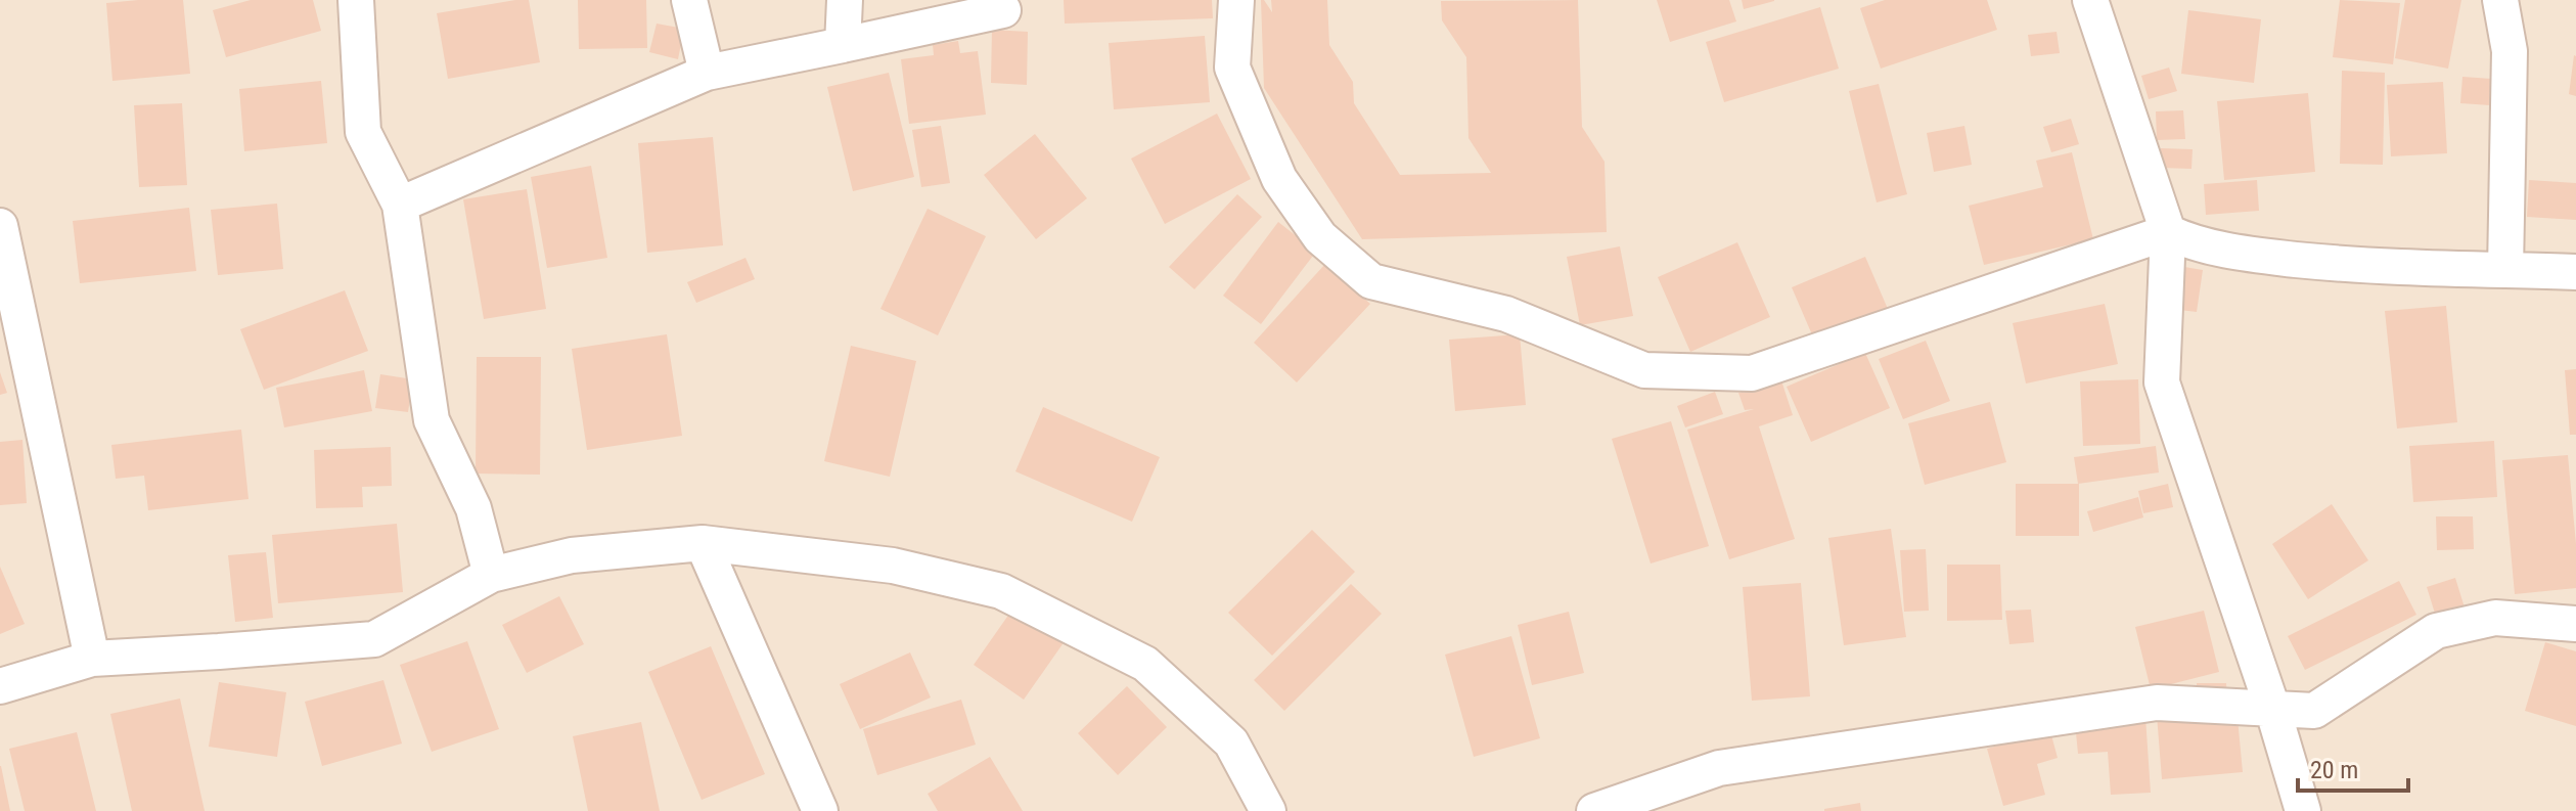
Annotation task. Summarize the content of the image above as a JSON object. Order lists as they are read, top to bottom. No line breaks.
{"scale_bar":"20 m"}
